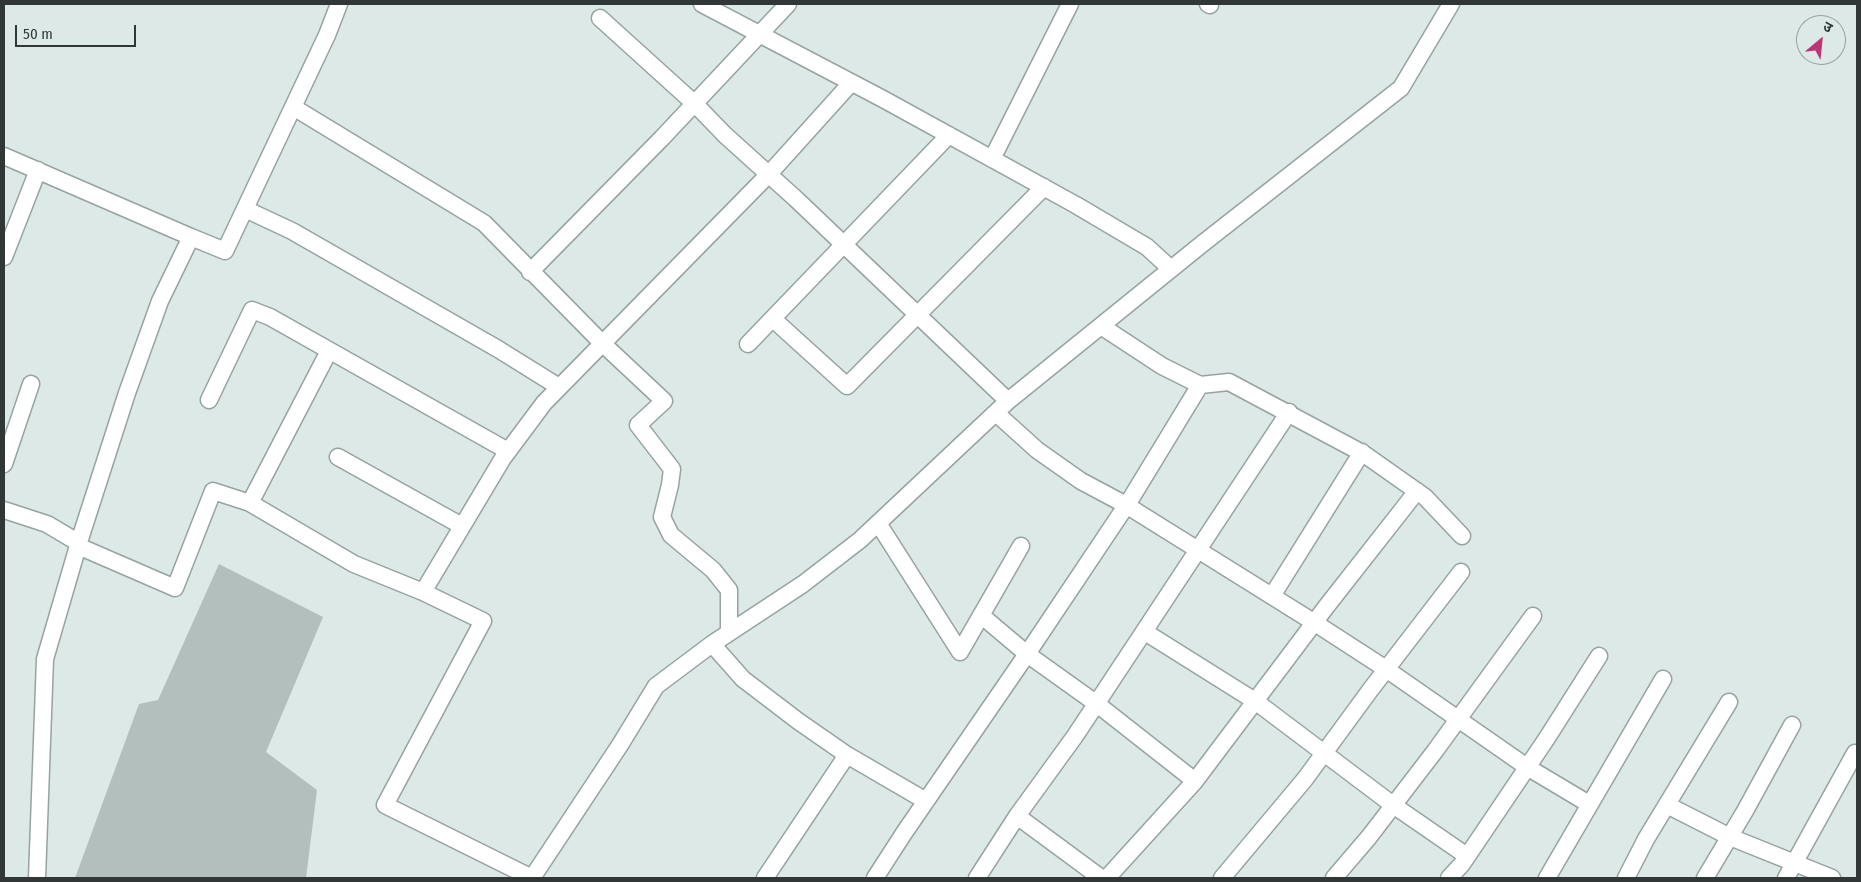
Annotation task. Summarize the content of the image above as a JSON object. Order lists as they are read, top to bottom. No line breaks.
{"scale_bar":"50 m","north":"top right"}
